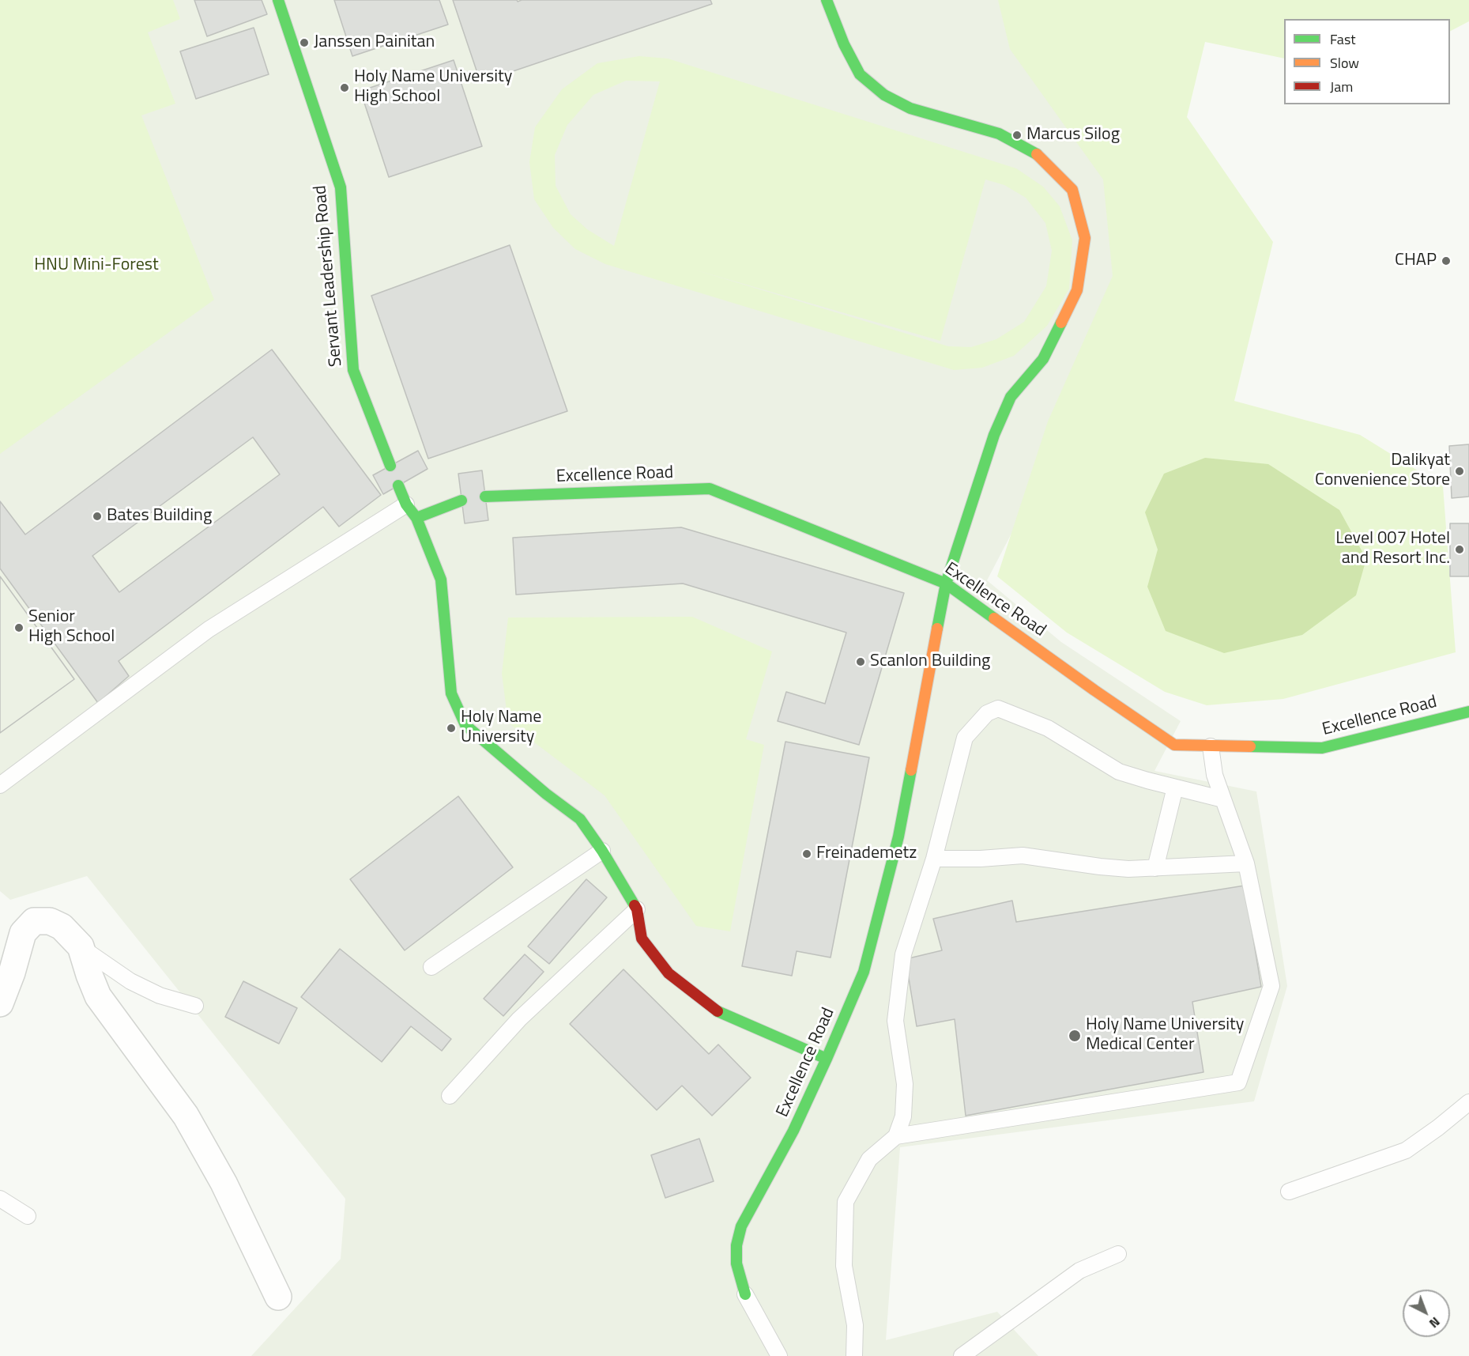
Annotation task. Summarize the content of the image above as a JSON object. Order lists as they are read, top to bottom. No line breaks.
{"streets":{"street":["Servant Leadership Road","Excellence Road"]},"parks":["HNU Mini-Forest"],"places":["Janssen Painitan","Holy Name University High School","Marcus Silog","CHAP","Dalikyat Convenience Store","Bates Building","Level 007 Hotel and Resort Inc.","Senior High School","Scanlon Building","Holy Name University","Freinademetz","Holy Name University Medical Center"],"legend":["Fast","Slow","Jam"],"north":"bottom right"}
